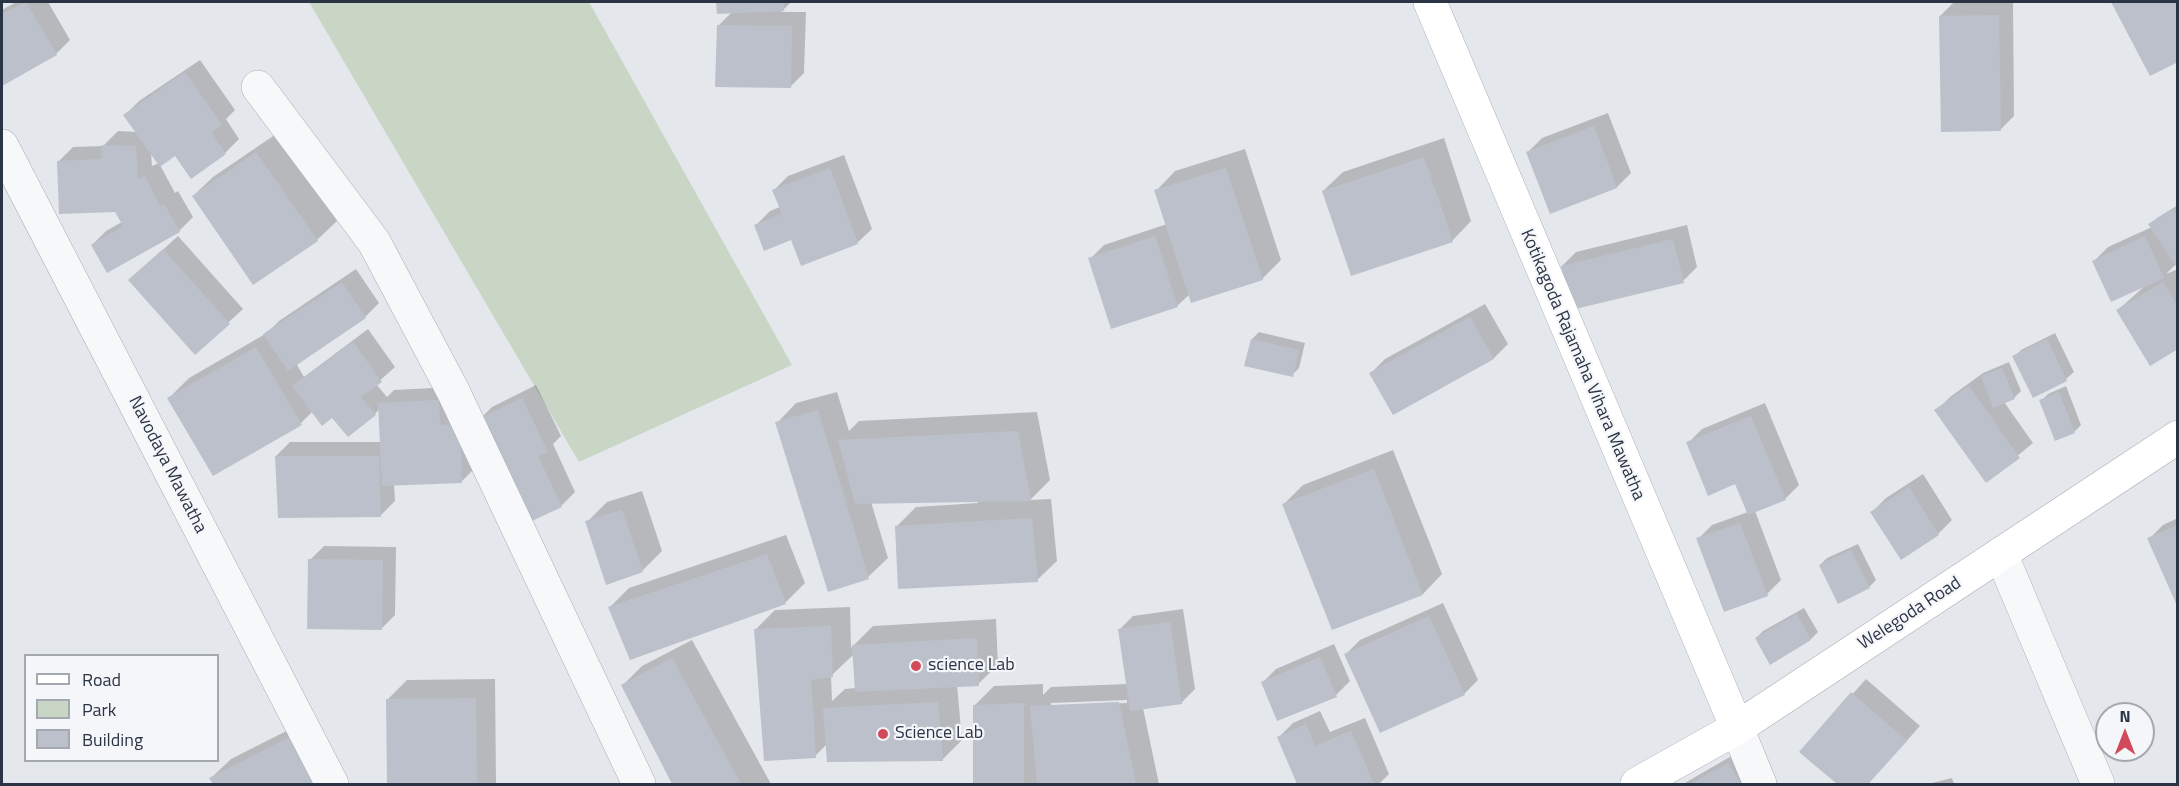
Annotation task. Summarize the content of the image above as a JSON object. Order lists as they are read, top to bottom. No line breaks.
{"streets":{"street":["Kotikagoda Rajamaha Vihara Mawatha","Navodaya Mawatha","Welegoda Road"]},"crossings":[["Kotikagoda Rajamaha Vihara Mawatha","Welegoda Road"]],"places":["science Lab","Science Lab"],"legend":["Road","Park","Building"],"north":"top"}
